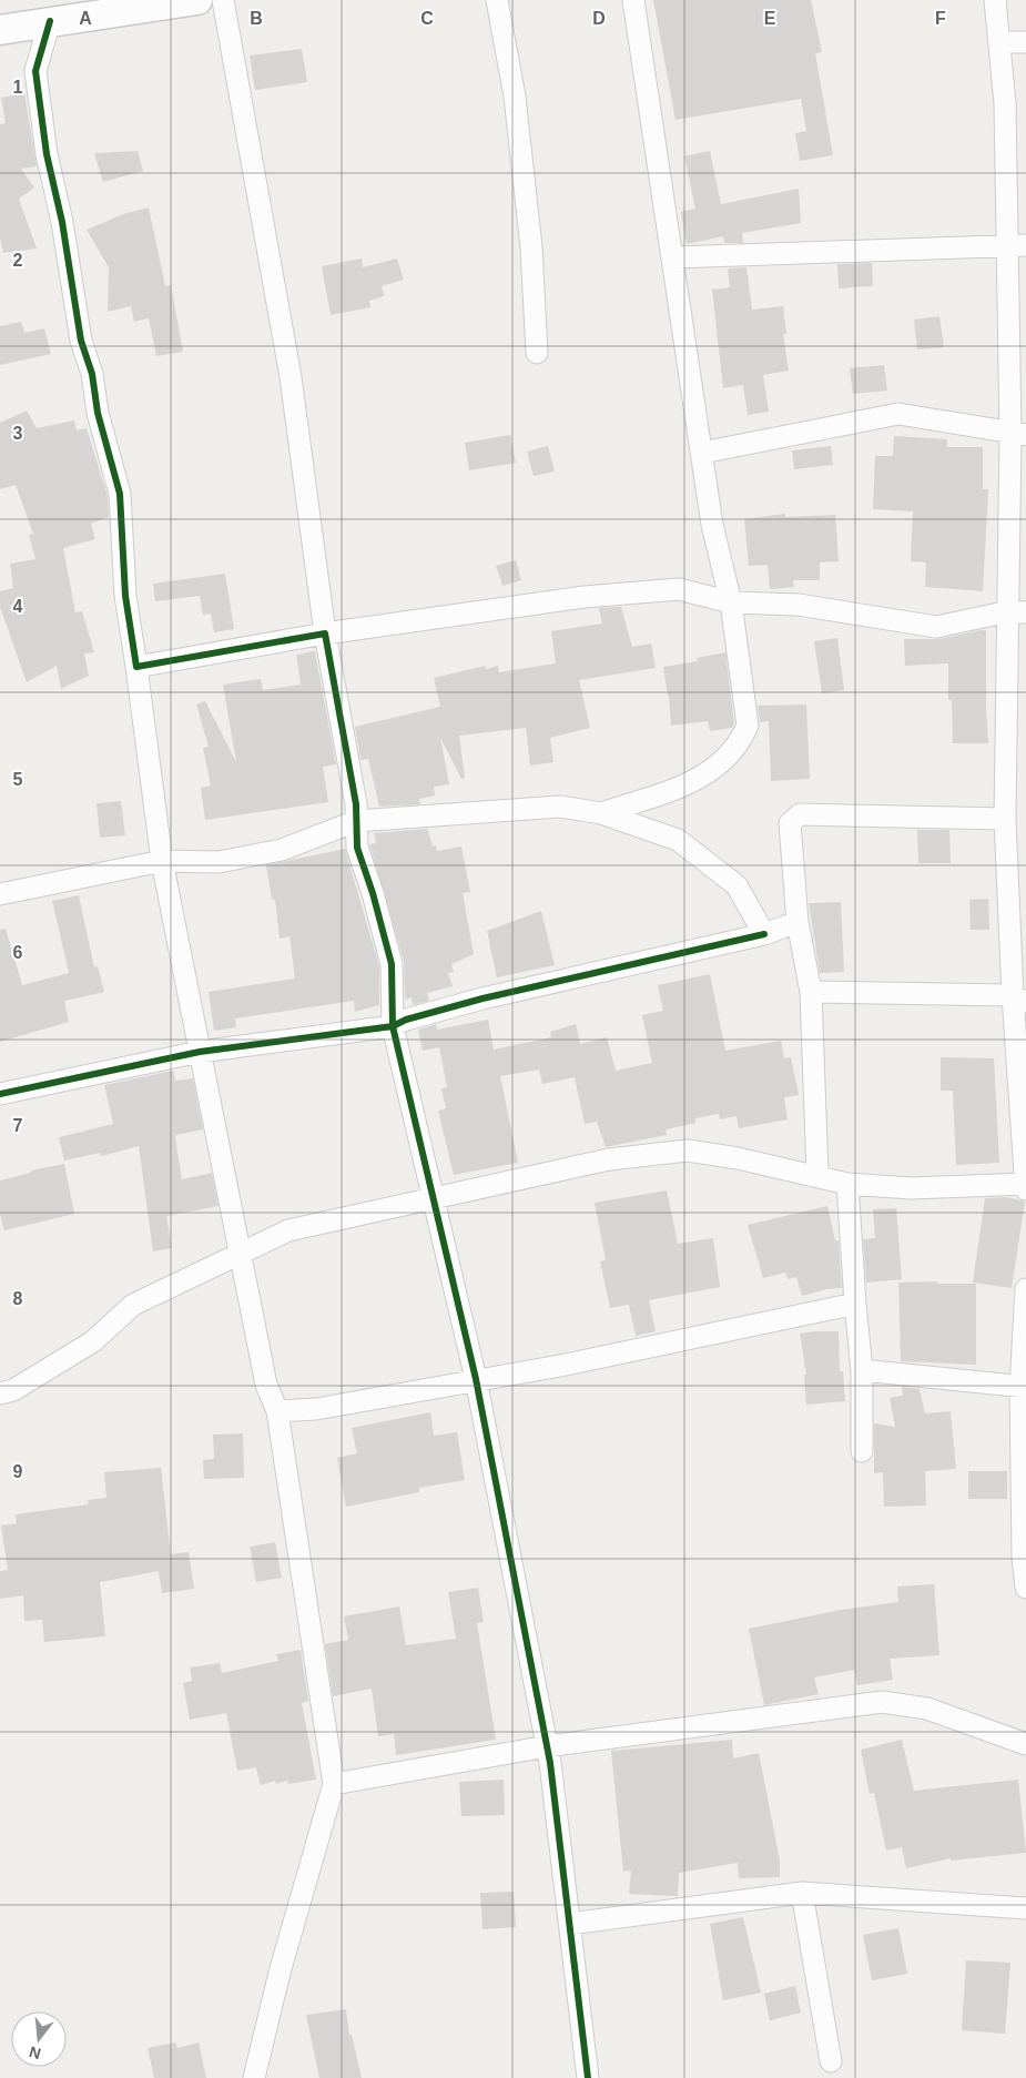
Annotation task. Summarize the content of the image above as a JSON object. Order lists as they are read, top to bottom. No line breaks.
{"north":"bottom","grid":{"columns":["A","B","C","D","E","F"],"rows":["1","2","3","4","5","6","7","8","9"]}}
